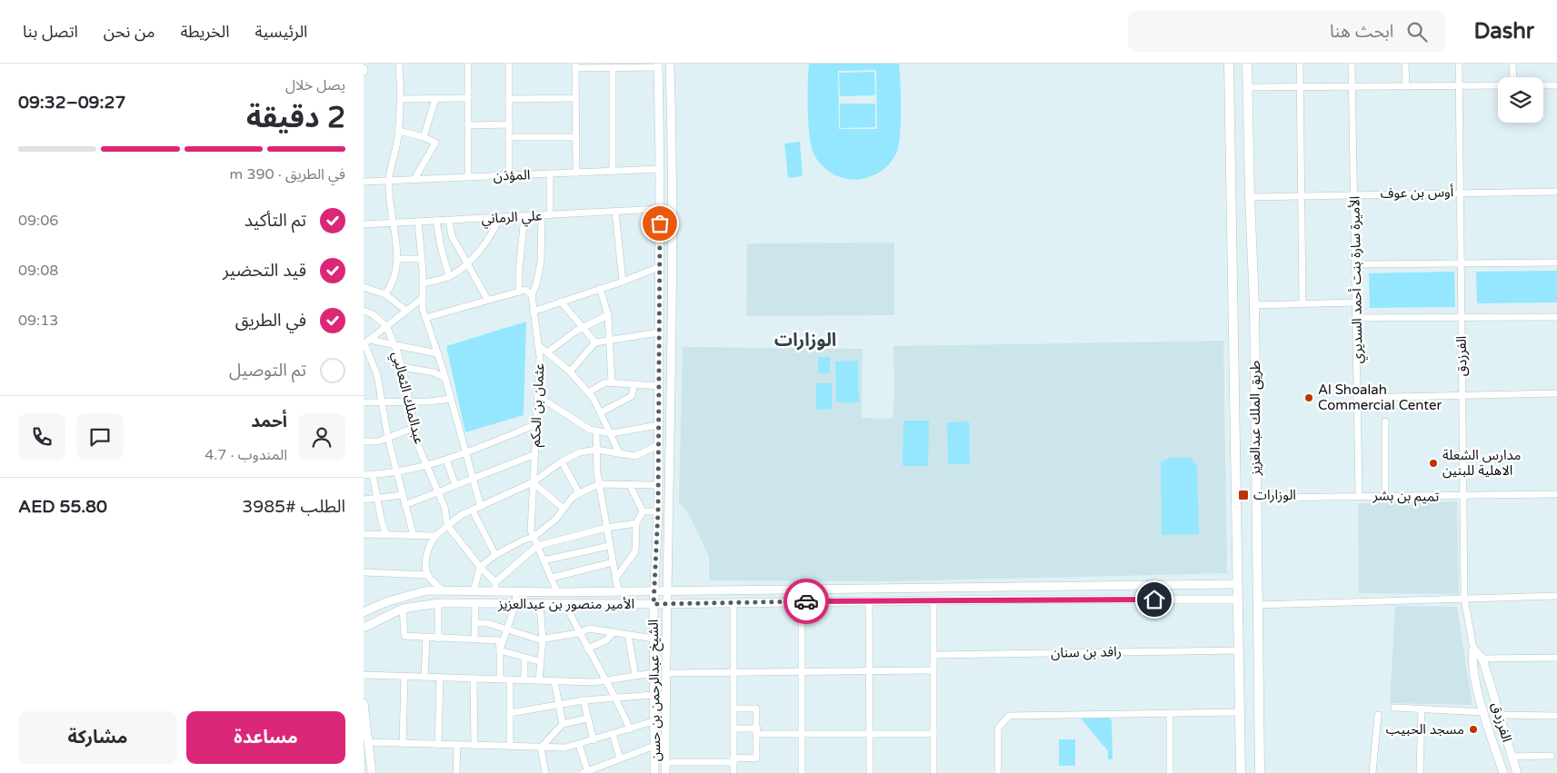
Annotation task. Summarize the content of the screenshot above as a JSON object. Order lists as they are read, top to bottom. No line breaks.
{"streets":{"main road":["طريق الملك عبدالعزيز"],"street":["المؤذن","أوس بن عوف","علي الرماني","الأميرة سارة بنت أحمد السديري","الفرزدق","عبدالملك الثعالبي","عثمان بن الحكم","تميم بن بشر","الأمير منصور بن عبدالعزيز","رافد بن سنان","الشيخ عبدالرحمن بن حسن"]},"crossings":[["المؤذن","الشيخ عبدالرحمن بن حسن"],["أوس بن عوف","الأميرة سارة بنت أحمد السديري"],["أوس بن عوف","الفرزدق"],["أوس بن عوف","طريق الملك عبدالعزيز"],["علي الرماني","عثمان بن الحكم"],["علي الرماني","الشيخ عبدالرحمن بن حسن"],["الأميرة سارة بنت أحمد السديري","تميم بن بشر"],["الفرزدق","تميم بن بشر"],["عثمان بن الحكم","الأمير منصور بن عبدالعزيز"],["طريق الملك عبدالعزيز","تميم بن بشر"],["طريق الملك عبدالعزيز","الأمير منصور بن عبدالعزيز"],["طريق الملك عبدالعزيز","رافد بن سنان"],["الأمير منصور بن عبدالعزيز","الشيخ عبدالرحمن بن حسن"]],"districts":["الوزارات"],"places":{"other":["Al Shoalah Commercial Center","مدارس الشعلة الاهلية للبنين","مسجد الحبيب"],"transit":["الوزارات"]},"page":{"header":"Dashr","search":"ابحث هنا","nav":["الرئيسية","الخريطة","من نحن","اتصل بنا"],"heading":["2 دقيقة","يصل خلال","09:27–09:32"],"panel":["أحمد","المندوب · 4.7","الطلب #3985","AED 55.80"],"bar":"في الطريق · 390 m","list":[["تم التأكيد","09:06"],["قيد التحضير","09:08"],["في الطريق","09:13"],"تم التوصيل"],"buttons":["مساعدة","مشاركة"]}}
